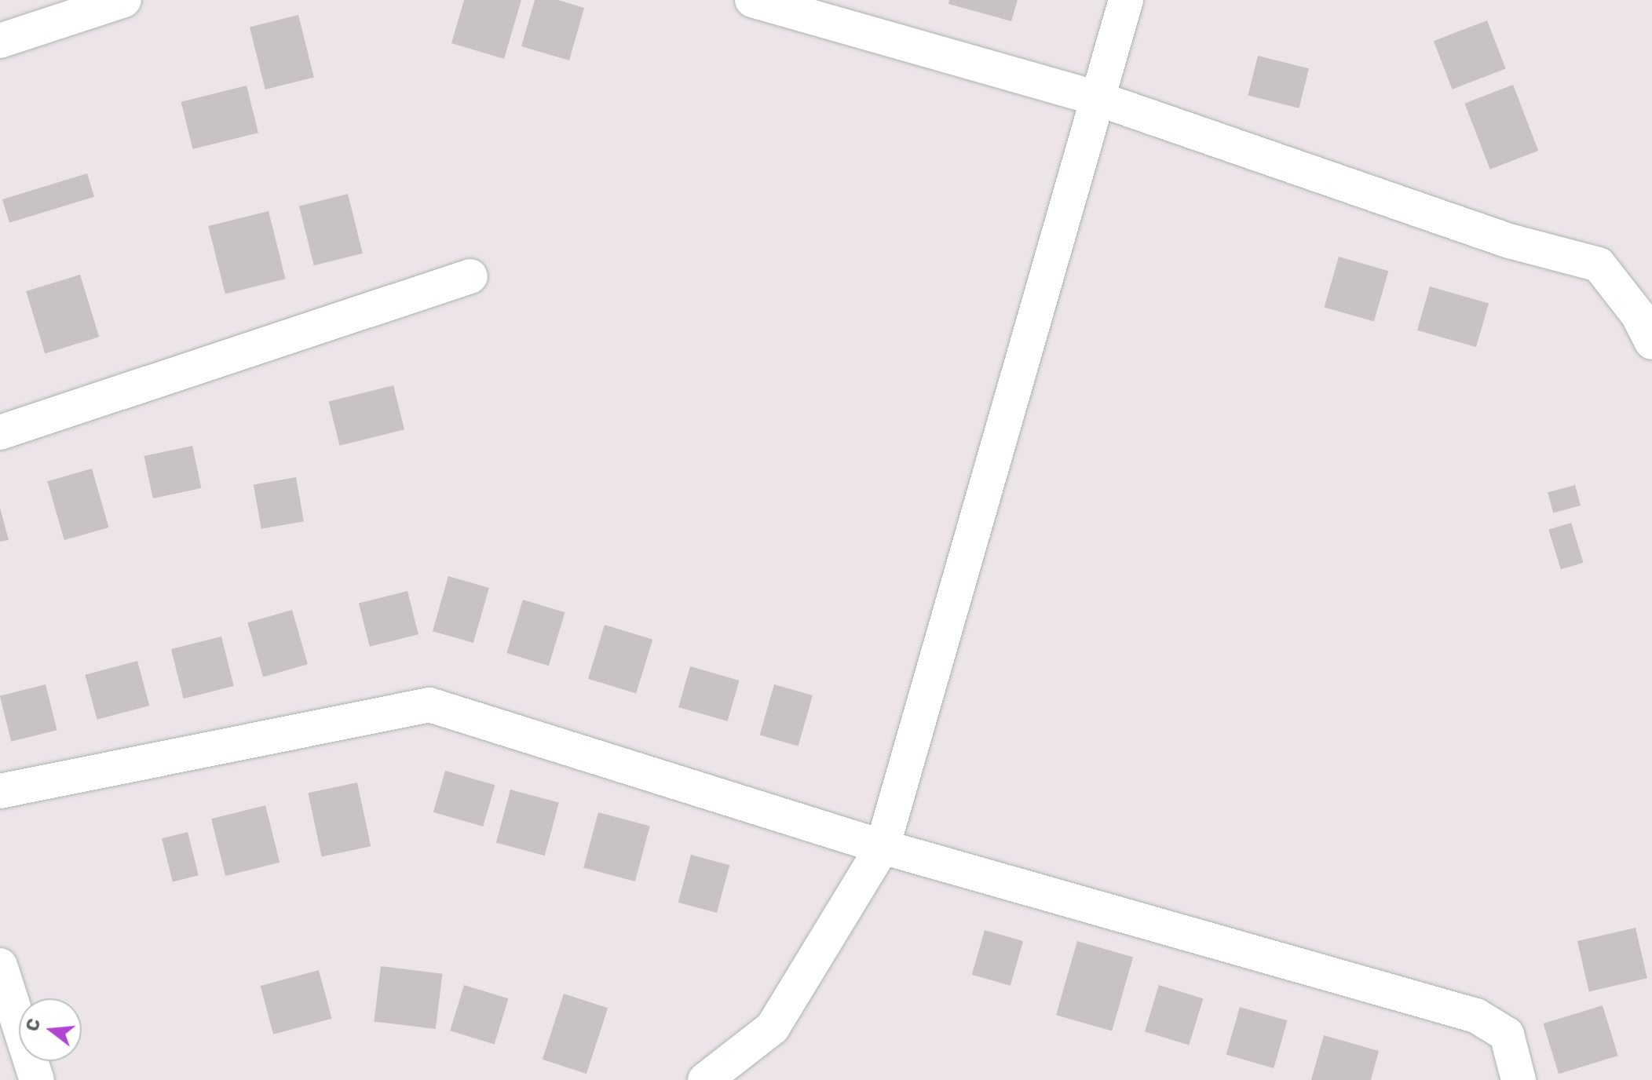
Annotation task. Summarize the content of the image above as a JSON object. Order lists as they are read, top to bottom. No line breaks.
{"north":"left"}
